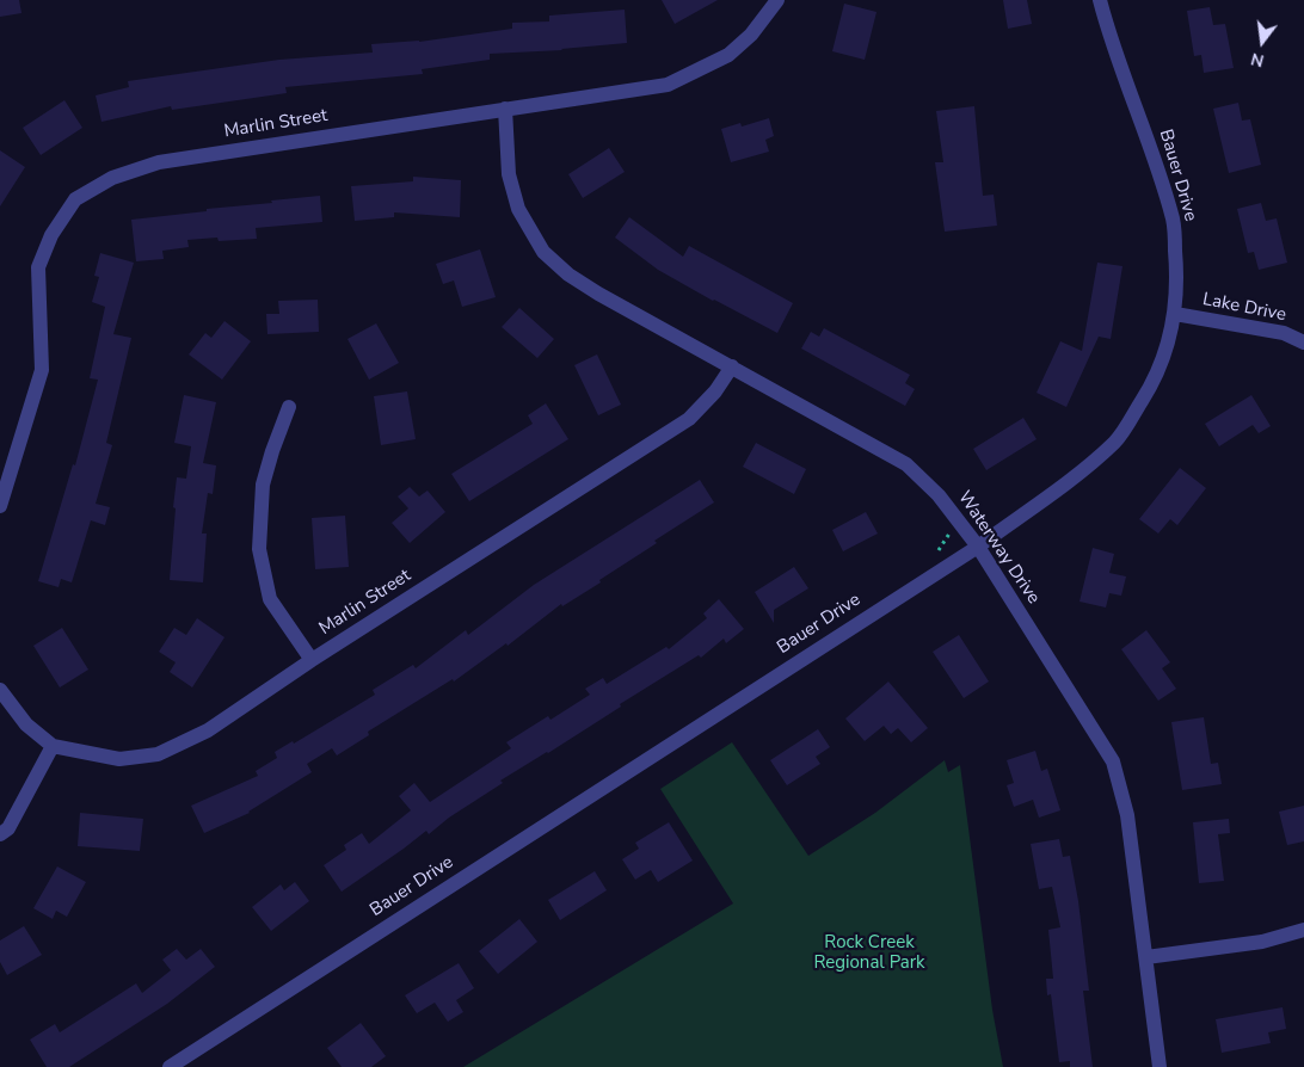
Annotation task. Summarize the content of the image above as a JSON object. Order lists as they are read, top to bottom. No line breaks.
{"streets":{"street":["Marlin Street","Bauer Drive","Lake Drive","Waterway Drive"]},"crossings":[["Marlin Street","Waterway Drive"],["Bauer Drive","Lake Drive"],["Bauer Drive","Waterway Drive"]],"parks":["Rock Creek Regional Park"],"north":"bottom"}
